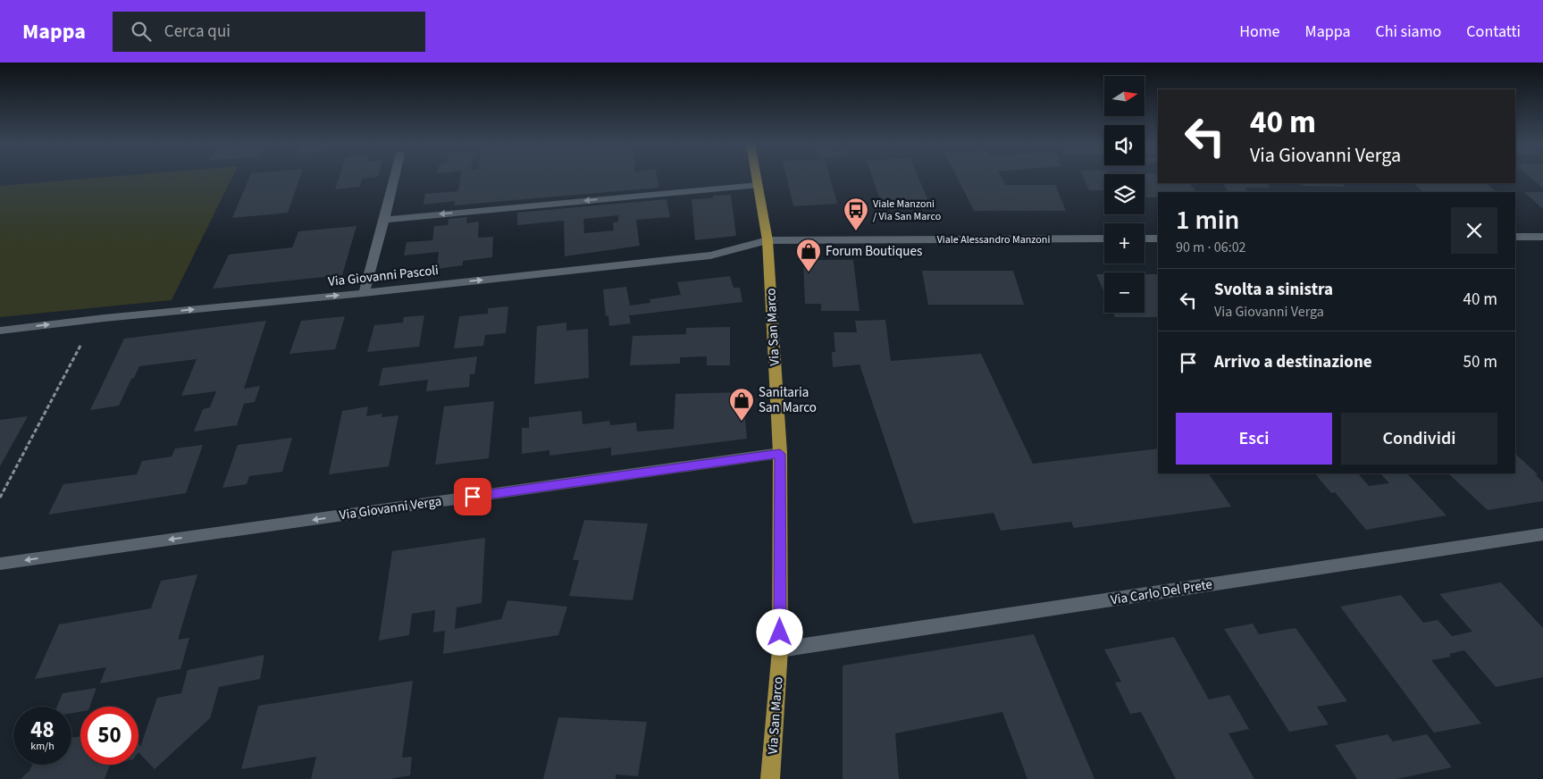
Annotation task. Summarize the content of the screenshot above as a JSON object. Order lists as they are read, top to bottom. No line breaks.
{"streets":{"main road":["Via San Marco"],"street":["Viale Alessandro Manzoni","Via Giovanni Pascoli","Via Giovanni Verga","Via Carlo Del Prete"]},"crossings":[["Viale Alessandro Manzoni","Via Giovanni Pascoli"],["Viale Alessandro Manzoni","Via San Marco"],["Via Giovanni Pascoli","Via San Marco"],["Via San Marco","Via Giovanni Verga"],["Via San Marco","Via Carlo Del Prete"]],"one_way":["Via Giovanni Verga"],"places":{"bus stop":["Viale Manzoni / Via San Marco"],"shop":["Forum Boutiques","Sanitaria San Marco"]},"north":"right","page":{"header":"Mappa","search":"Cerca qui","nav":["Home","Mappa","Chi siamo","Contatti"],"map_buttons":["+","−"],"turn":["40 m","Via Giovanni Verga"],"heading":["1 min","90 m · 06:02"],"list":[{"name":"Svolta a sinistra","note":"Via Giovanni Verga","value":"40 m"},{"name":"Arrivo a destinazione","value":"50 m"}],"buttons":["Esci","Condividi"],"speed":"48 km/h","limit":"50"}}
